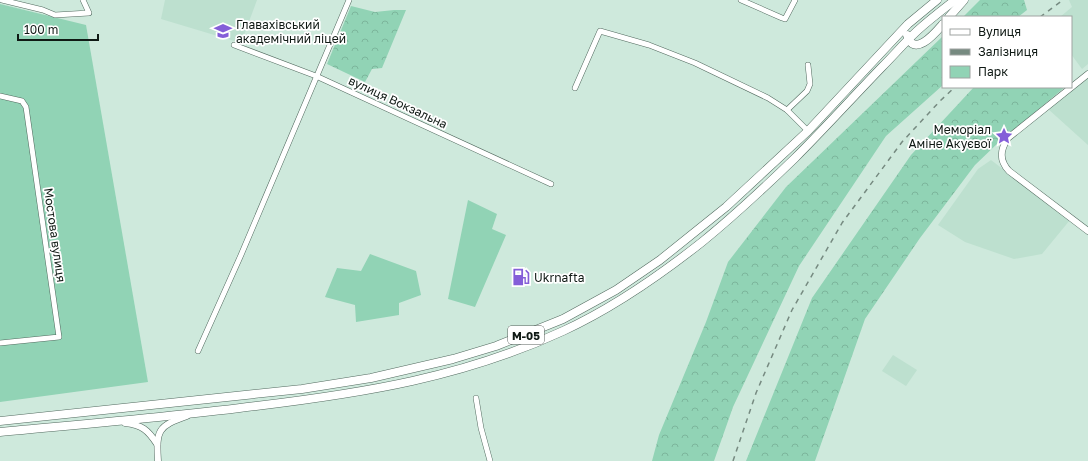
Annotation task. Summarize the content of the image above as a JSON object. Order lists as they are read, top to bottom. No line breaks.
{"streets":{"highway":["М-05"],"street":["вулиця Вокзальна","Мостова вулиця"]},"places":{"school or university":["Главахівський академічний ліцей"],"place":["Меморіал Аміне Акуєвої"],"fuel station":["Ukrnafta"]},"legend":["Вулиця","Залізниця","Парк"],"scale_bar":"100 m"}
